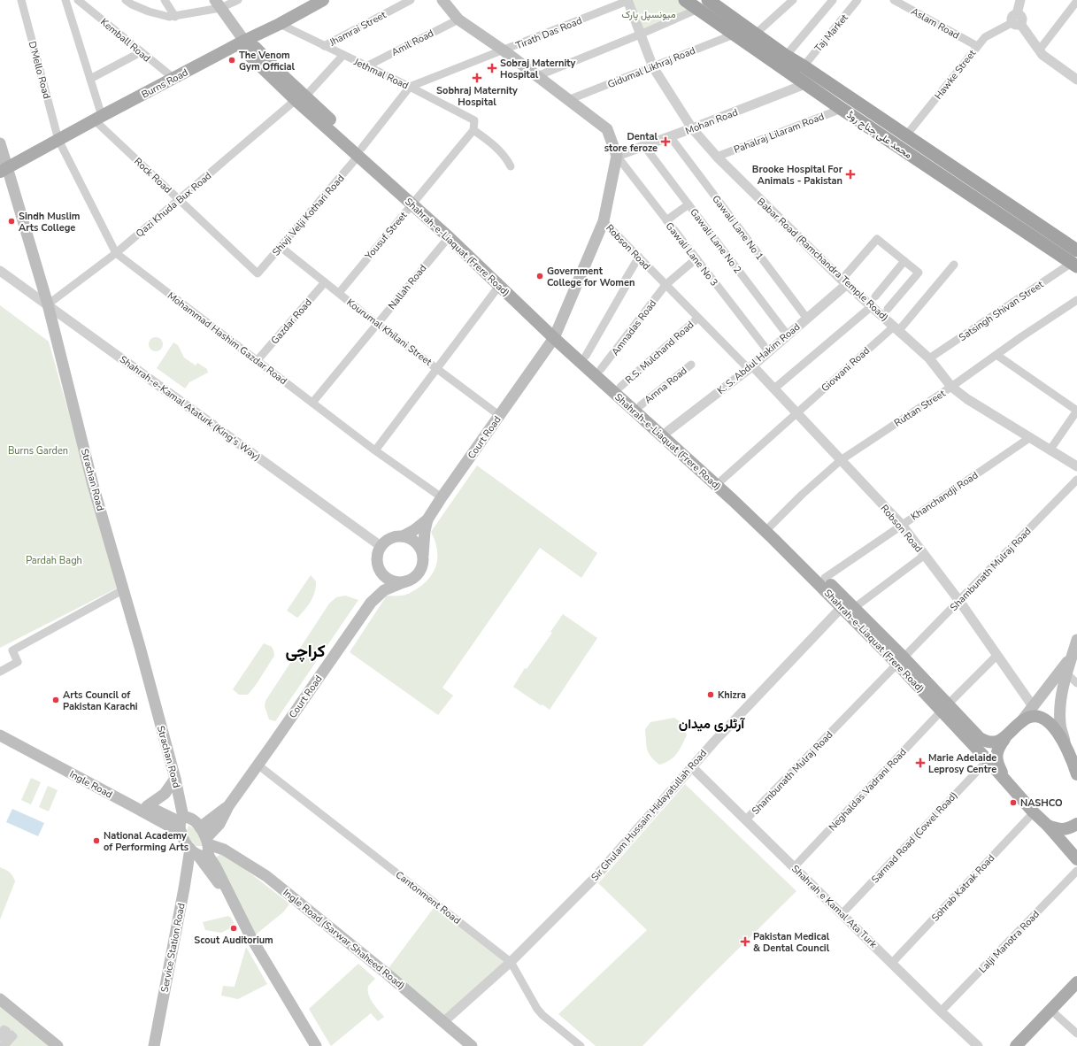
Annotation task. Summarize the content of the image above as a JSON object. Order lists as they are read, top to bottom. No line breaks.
{"streets":{"highway":["محمد علی جناح روڈ"],"main road":["Burns Road","Shahrah-e-Liaquat (Frere Road)","Robson Road","Court Road","Strachan Road","Ingle Road","Ingle Road (Sarwar Shaheed Road)","Service Station Road"],"street":["Aslam Road","Jhamrai Street","Tirath Das Road","Taj Market","Kemball Road","Amil Road","Gidumal Likhraj Road","D'Mello Road","Jethmal Road","Hawke Street","Mohan Road","Pahalraj Lilaram Road","Rock Road","Qazi Khuda Bux Road","Shivji Velji Kothari Road","Gawali Lane No 1","Yousuf Street","Gawali Lane No 2","Gawali Lane No 3","Babar Road (Ramchandra Temple Road)","Nallah Road","Satsingh Shivan Street","Gazdar Road","Amnadas Road","Kourumal Khilani Street","Mohammad Hashim Gazdar Road","R.S. Mulchand Road","K. S. Abdul Hakim Road","Giowani Road","Amna Road","Shahrah-e-Kamal Ataturk (King's Way)","Ruttan Street","Khanchandji Road","Shambunath Mulraj Road","Neghaldas Vadrani Road","Sir Ghulam Hussain Hidayatullah Road","Sarmad Road (Cowel Road)","Sohrab Katrak Road","Cantonment Road","Shahrah e Kamal Ata Turk","Lalji Manotra Road"]},"crossings":[["Aslam Road","Hawke Street"],["Jhamrai Street","Jethmal Road"],["Tirath Das Road","Jethmal Road"],["Tirath Das Road","Shivji Velji Kothari Road"],["Tirath Das Road","Babar Road (Ramchandra Temple Road)"],["Taj Market","محمد علی جناح روڈ"],["Kemball Road","Burns Road"],["Amil Road","Jethmal Road"],["Gidumal Likhraj Road","محمد علی جناح روڈ"],["Gidumal Likhraj Road","Babar Road (Ramchandra Temple Road)"],["D'Mello Road","Burns Road"],["D'Mello Road","Mohammad Hashim Gazdar Road"],["Jethmal Road","Burns Road"],["Jethmal Road","Qazi Khuda Bux Road"],["Jethmal Road","Shivji Velji Kothari Road"],["Jethmal Road","Yousuf Street"],["Hawke Street","محمد علی جناح روڈ"],["Burns Road","Rock Road"],["Burns Road","Shahrah-e-Liaquat (Frere Road)"],["Burns Road","Mohammad Hashim Gazdar Road"],["Burns Road","Strachan Road"],["Mohan Road","محمد علی جناح روڈ"],["Mohan Road","Gawali Lane No 1"],["Mohan Road","Gawali Lane No 2"],["Mohan Road","Robson Road"],["Mohan Road","Gawali Lane No 3"],["Mohan Road","Babar Road (Ramchandra Temple Road)"],["Pahalraj Lilaram Road","محمد علی جناح روڈ"],["Pahalraj Lilaram Road","Babar Road (Ramchandra Temple Road)"],["محمد علی جناح روڈ","Satsingh Shivan Street"],["Rock Road","Qazi Khuda Bux Road"],["Rock Road","Shivji Velji Kothari Road"],["Qazi Khuda Bux Road","Shahrah-e-Liaquat (Frere Road)"],["Qazi Khuda Bux Road","Mohammad Hashim Gazdar Road"],["Qazi Khuda Bux Road","Shahrah-e-Kamal Ataturk (King's Way)"],["Qazi Khuda Bux Road","Strachan Road"],["Shivji Velji Kothari Road","Shahrah-e-Liaquat (Frere Road)"],["Shivji Velji Kothari Road","Kourumal Khilani Street"],["Gawali Lane No 1","K. S. Abdul Hakim Road"],["Yousuf Street","Shahrah-e-Liaquat (Frere Road)"],["Yousuf Street","Kourumal Khilani Street"],["Gawali Lane No 2","K. S. Abdul Hakim Road"],["Shahrah-e-Liaquat (Frere Road)","Nallah Road"],["Shahrah-e-Liaquat (Frere Road)","Amnadas Road"],["Shahrah-e-Liaquat (Frere Road)","R.S. Mulchand Road"],["Shahrah-e-Liaquat (Frere Road)","K. S. Abdul Hakim Road"],["Shahrah-e-Liaquat (Frere Road)","Giowani Road"],["Shahrah-e-Liaquat (Frere Road)","Amna Road"],["Shahrah-e-Liaquat (Frere Road)","Ruttan Street"],["Shahrah-e-Liaquat (Frere Road)","Court Road"],["Shahrah-e-Liaquat (Frere Road)","Khanchandji Road"],["Shahrah-e-Liaquat (Frere Road)","Shambunath Mulraj Road"],["Shahrah-e-Liaquat (Frere Road)","Neghaldas Vadrani Road"],["Shahrah-e-Liaquat (Frere Road)","Sir Ghulam Hussain Hidayatullah Road"],["Shahrah-e-Liaquat (Frere Road)","Sarmad Road (Cowel Road)"],["Shahrah-e-Liaquat (Frere Road)","Sohrab Katrak Road"],["Robson Road","Gawali Lane No 3"],["Robson Road","Amnadas Road"],["Robson Road","R.S. Mulchand Road"],["Robson Road","K. S. Abdul Hakim Road"],["Robson Road","Giowani Road"],["Robson Road","Ruttan Street"],["Robson Road","Khanchandji Road"],["Robson Road","Shambunath Mulraj Road"],["Robson Road","Neghaldas Vadrani Road"],["Gawali Lane No 3","Amnadas Road"],["Gawali Lane No 3","K. S. Abdul Hakim Road"],["Babar Road (Ramchandra Temple Road)","Satsingh Shivan Street"],["Babar Road (Ramchandra Temple Road)","K. S. Abdul Hakim Road"],["Babar Road (Ramchandra Temple Road)","Giowani Road"],["Babar Road (Ramchandra Temple Road)","Ruttan Street"],["Babar Road (Ramchandra Temple Road)","Khanchandji Road"],["Nallah Road","Kourumal Khilani Street"],["Nallah Road","Mohammad Hashim Gazdar Road"],["Gazdar Road","Kourumal Khilani Street"],["Gazdar Road","Mohammad Hashim Gazdar Road"],["Kourumal Khilani Street","Court Road"],["Mohammad Hashim Gazdar Road","Court Road"],["Shahrah-e-Kamal Ataturk (King's Way)","Court Road"],["Shahrah-e-Kamal Ataturk (King's Way)","Strachan Road"],["Court Road","Strachan Road"],["Court Road","Cantonment Road"],["Court Road","Ingle Road (Sarwar Shaheed Road)"],["Court Road","Service Station Road"],["Strachan Road","Ingle Road"],["Strachan Road","Ingle Road (Sarwar Shaheed Road)"],["Strachan Road","Service Station Road"],["Shambunath Mulraj Road","Shahrah e Kamal Ata Turk"],["Neghaldas Vadrani Road","Shahrah e Kamal Ata Turk"],["Sir Ghulam Hussain Hidayatullah Road","Cantonment Road"],["Sir Ghulam Hussain Hidayatullah Road","Shahrah e Kamal Ata Turk"],["Sir Ghulam Hussain Hidayatullah Road","Ingle Road (Sarwar Shaheed Road)"],["Sarmad Road (Cowel Road)","Shahrah e Kamal Ata Turk"],["Sohrab Katrak Road","Shahrah e Kamal Ata Turk"],["Shahrah e Kamal Ata Turk","Lalji Manotra Road"],["Ingle Road (Sarwar Shaheed Road)","Service Station Road"]],"districts":["کراچی","آرٹلری میدان"],"parks":["میونسپل پارک","Burns Garden","Pardah Bagh"],"places":{"other":["The Venom Gym Official","Sindh Muslim Arts College","Government College for Women","Khizra","Arts Council of Pakistan Karachi","NASHCO","National Academy of Performing Arts","Scout Auditorium"],"health":["Sobraj Maternity Hospital","Sobhraj Maternity Hospital","Dental store feroze","Brooke Hospital For Animals - Pakistan","Marie Adelaide Leprosy Centre","Pakistan Medical & Dental Council"]}}
